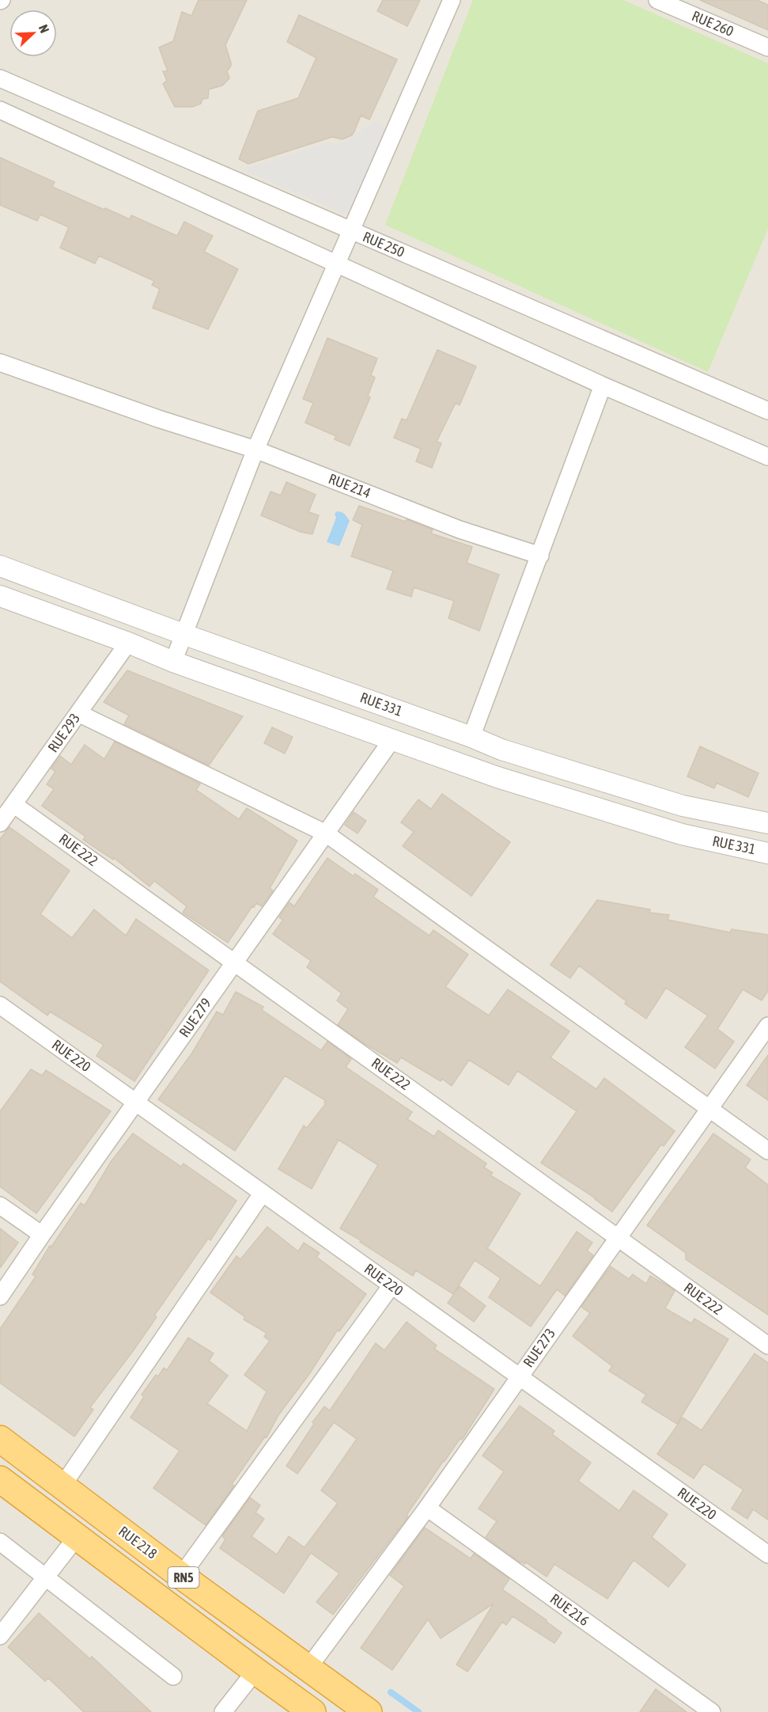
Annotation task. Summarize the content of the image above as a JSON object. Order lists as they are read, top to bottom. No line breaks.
{"streets":{"highway":["RUE 218","RN5"],"street":["RUE 260","RUE 250","RUE 214","RUE 331","RUE 293","RUE 222","RUE 279","RUE 220","RUE 273","RUE 216"]},"crossings":[["RUE 331","RUE 293"],["RUE 331","RUE 279"],["RUE 293","RUE 222"],["RUE 222","RUE 279"],["RUE 222","RUE 273"],["RUE 279","RUE 220"],["RUE 220","RUE 273"],["RUE 273","RUE 218"],["RUE 273","RUE 216"]],"north":"top right"}
